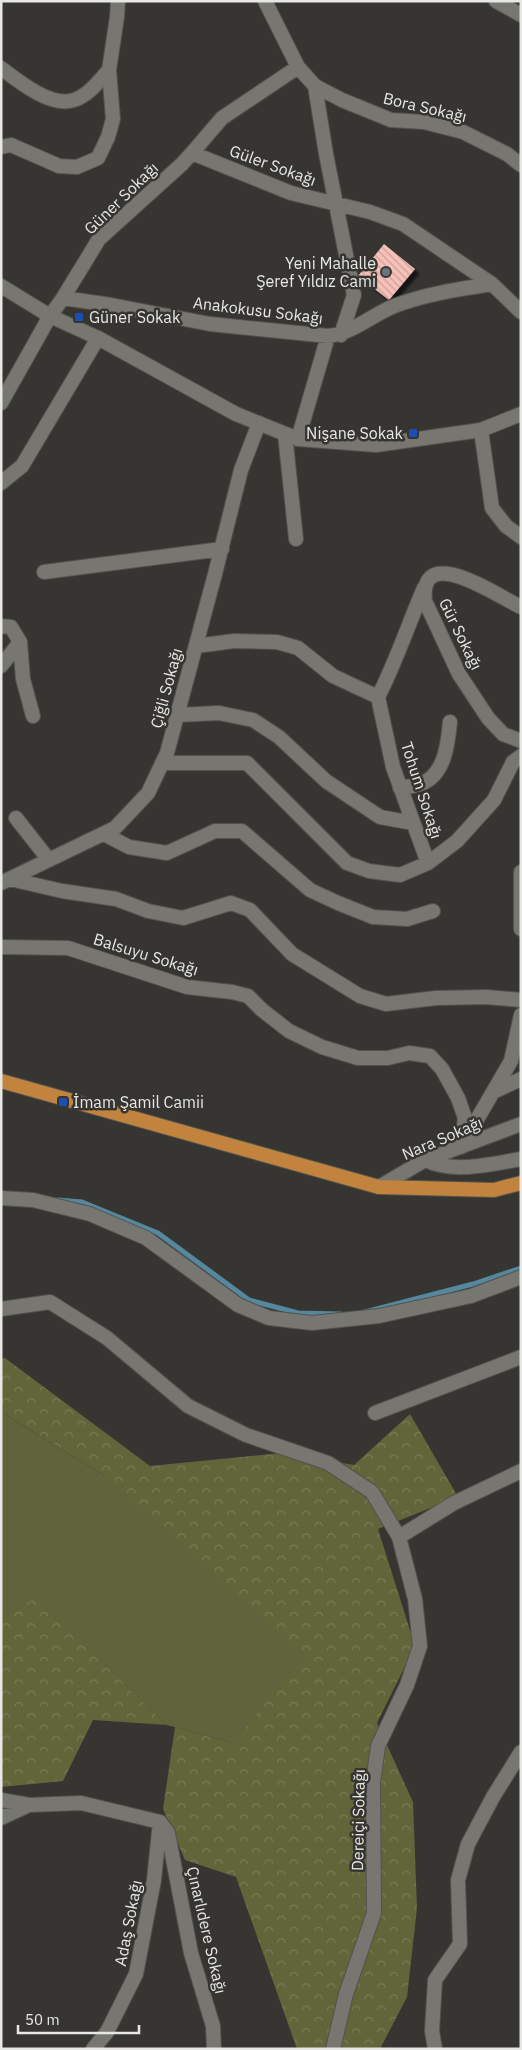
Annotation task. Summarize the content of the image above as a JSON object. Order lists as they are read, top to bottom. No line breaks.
{"streets":{"street":["Bora Sokağı","Güler Sokağı","Güner Sokağı","Anakokusu Sokağı","Gür Sokağı","Çiğli Sokağı","Tohum Sokağı","Balsuyu Sokağı","Nara Sokağı","Dereiçi Sokağı","Adaş Sokağı","Çınarlıdere Sokağı"]},"crossings":[["Bora Sokağı","Güler Sokağı"],["Güler Sokağı","Güner Sokağı"],["Güler Sokağı","Anakokusu Sokağı"],["Güner Sokağı","Anakokusu Sokağı"],["Balsuyu Sokağı","Nara Sokağı"],["Adaş Sokağı","Çınarlıdere Sokağı"]],"places":{"other":["Yeni Mahalle Şeref Yıldız Cami"],"transit":["Güner Sokak","Nişane Sokak","İmam Şamil Camii"]},"scale_bar":"50 m"}
